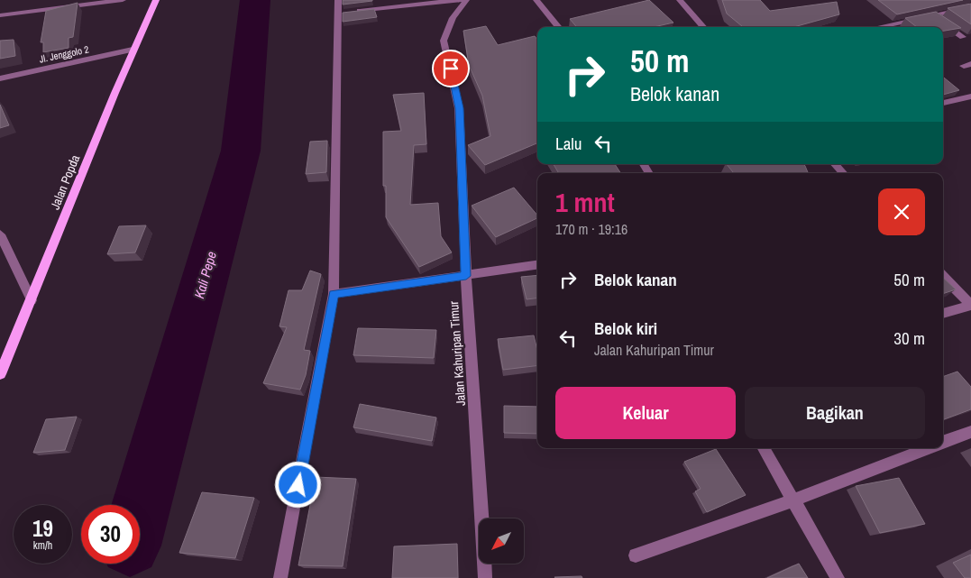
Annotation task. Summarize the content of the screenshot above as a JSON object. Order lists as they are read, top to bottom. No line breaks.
{"streets":{"main road":["Jalan Popda"],"street":["Jl. Jenggolo 2","Jalan Kahuripan Timur"]},"crossings":[["Jl. Jenggolo 2","Jalan Popda"]],"water":["Kali Pepe"],"north":"bottom left","page":{"turn":["50 m","Belok kanan"],"then":"Lalu","heading":["1 mnt","170 m · 19:16"],"list":[{"name":"Belok kanan","value":"50 m"},{"name":"Belok kiri","note":"Jalan Kahuripan Timur","value":"30 m"}],"buttons":["Keluar","Bagikan"],"speed":"19 km/h","limit":"30"}}
